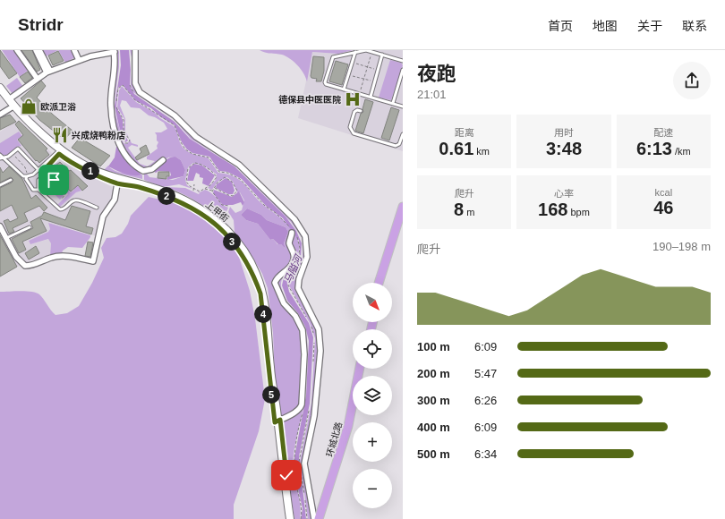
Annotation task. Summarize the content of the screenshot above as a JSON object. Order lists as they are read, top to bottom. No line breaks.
{"streets":{"main road":["环城北路"],"street":["上甲街"]},"water":["马隘河"],"places":{"hospital":["德保县中医医院"],"shop":["欧派卫浴"],"restaurant":["兴成烧鸭粉店"]},"north":"bottom right","page":{"header":"Stridr","nav":["首页","地图","关于","联系"],"heading":["夜跑","21:01"],"stats":[["距离","0.61 km"],["用时","3:48"],["配速","6:13 /km"],["爬升","8 m"],["心率","168 bpm"],["kcal","46"]],"pins":["1","2","3","4","5"],"chart":["爬升","190–198 m"],"map_buttons":["+","−"],"list":[{"name":"100 m","note":"6:09"},{"name":"200 m","note":"5:47"},{"name":"300 m","note":"6:26"},{"name":"400 m","note":"6:09"},{"name":"500 m","note":"6:34"}]}}
